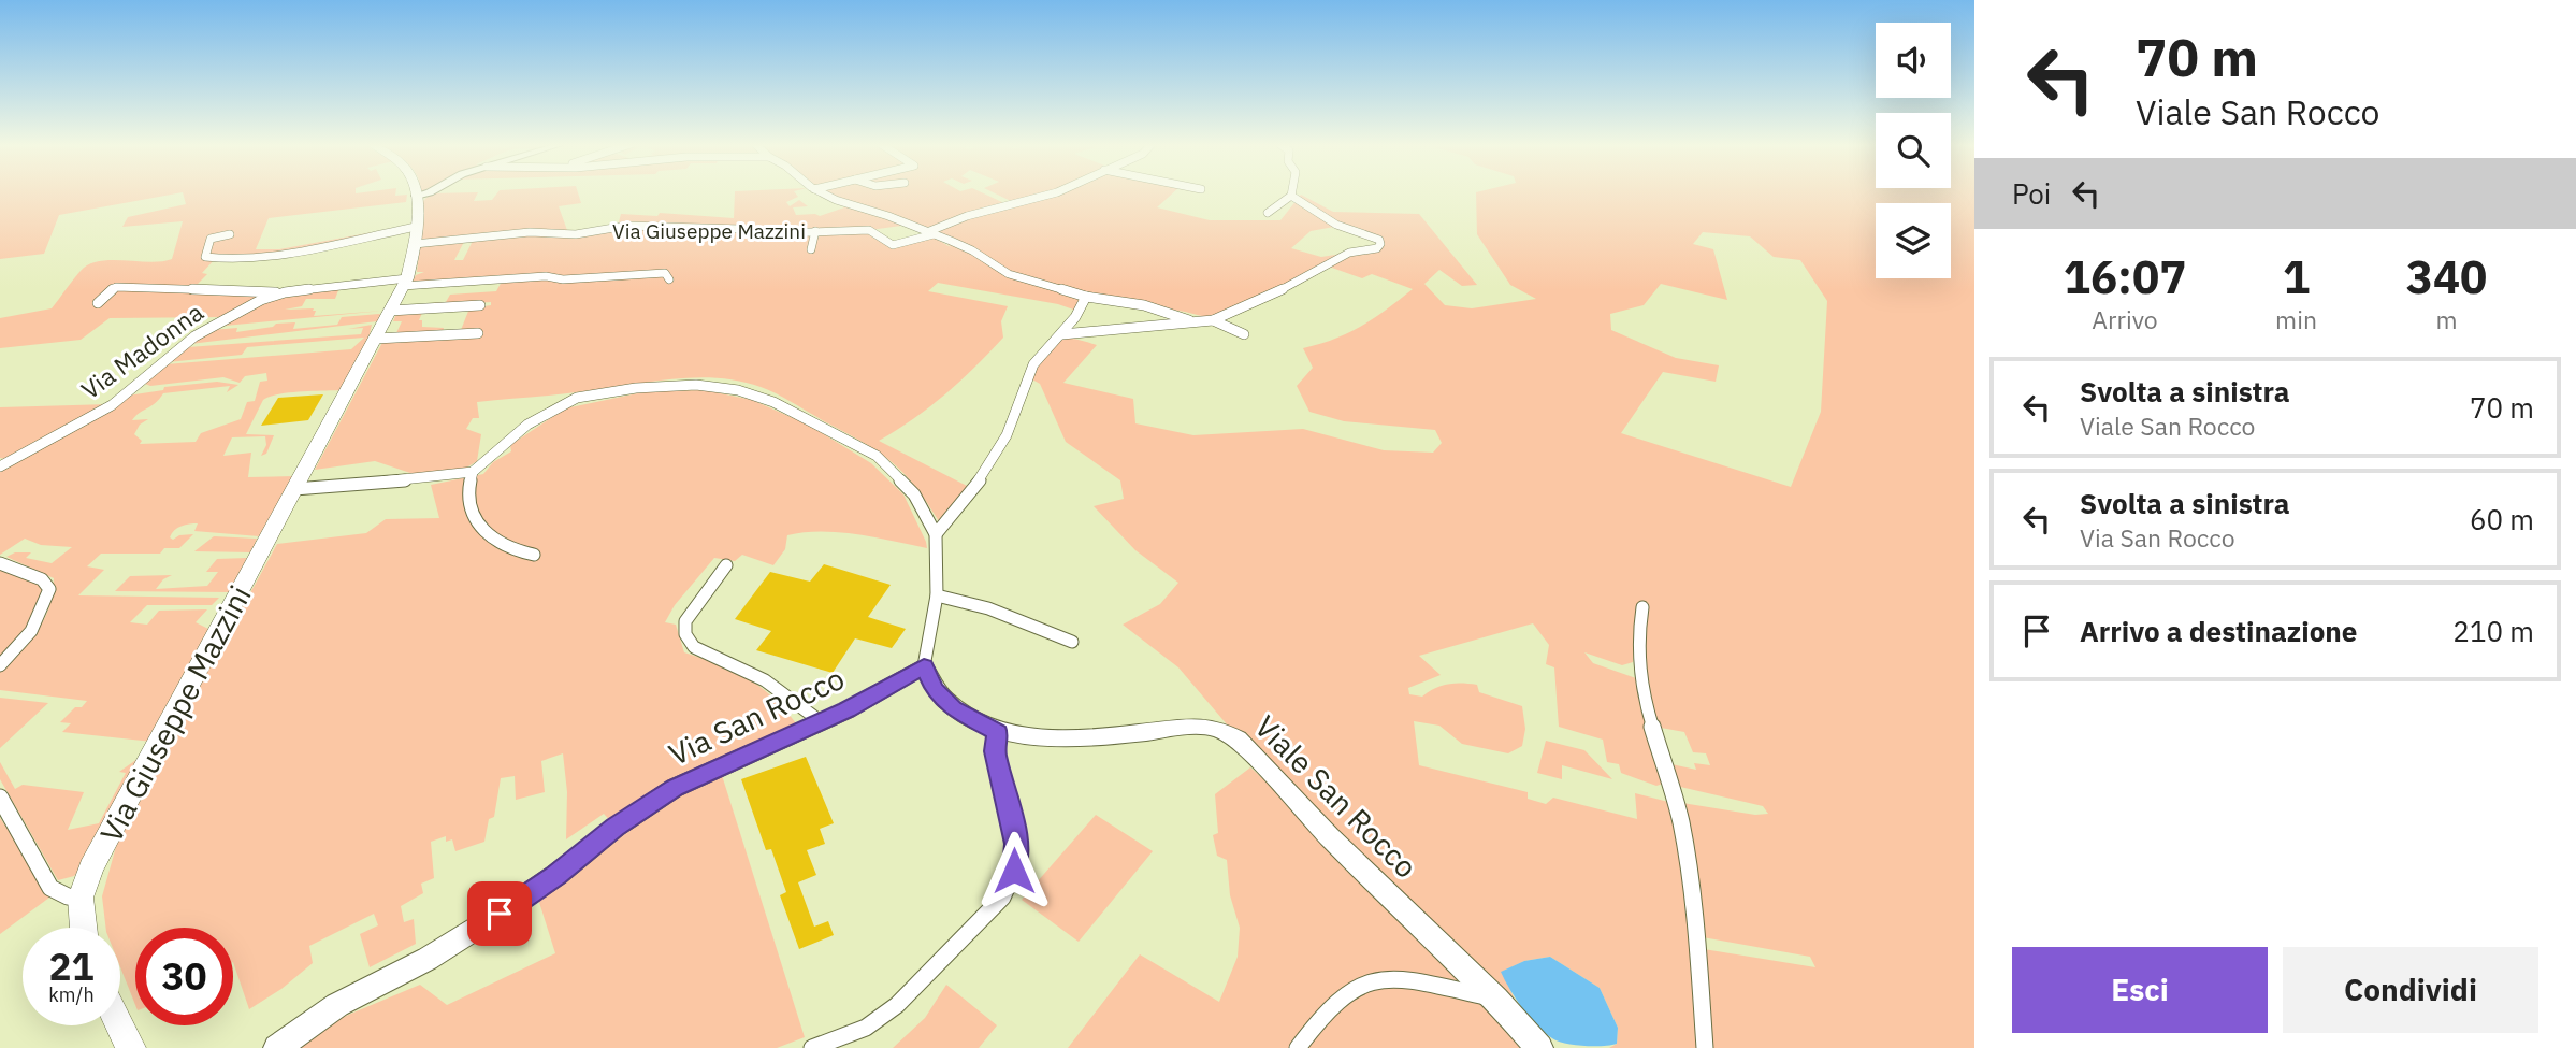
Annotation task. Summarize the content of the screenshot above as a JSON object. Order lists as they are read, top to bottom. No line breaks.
{"streets":{"main road":["Via Giuseppe Mazzini","Via San Rocco","Viale San Rocco"],"street":["Via Madonna"]},"crossings":[["Via Giuseppe Mazzini","Via Madonna"],["Via San Rocco","Viale San Rocco"]],"page":{"turn":["70 m","Viale San Rocco"],"then":"Poi","eta":["16:07","Arrivo","1","min","340","m"],"list":[{"name":"Svolta a sinistra","note":"Viale San Rocco","value":"70 m"},{"name":"Svolta a sinistra","note":"Via San Rocco","value":"60 m"},{"name":"Arrivo a destinazione","value":"210 m"}],"speed":"21 km/h","limit":"30","buttons":["Esci","Condividi"]}}
